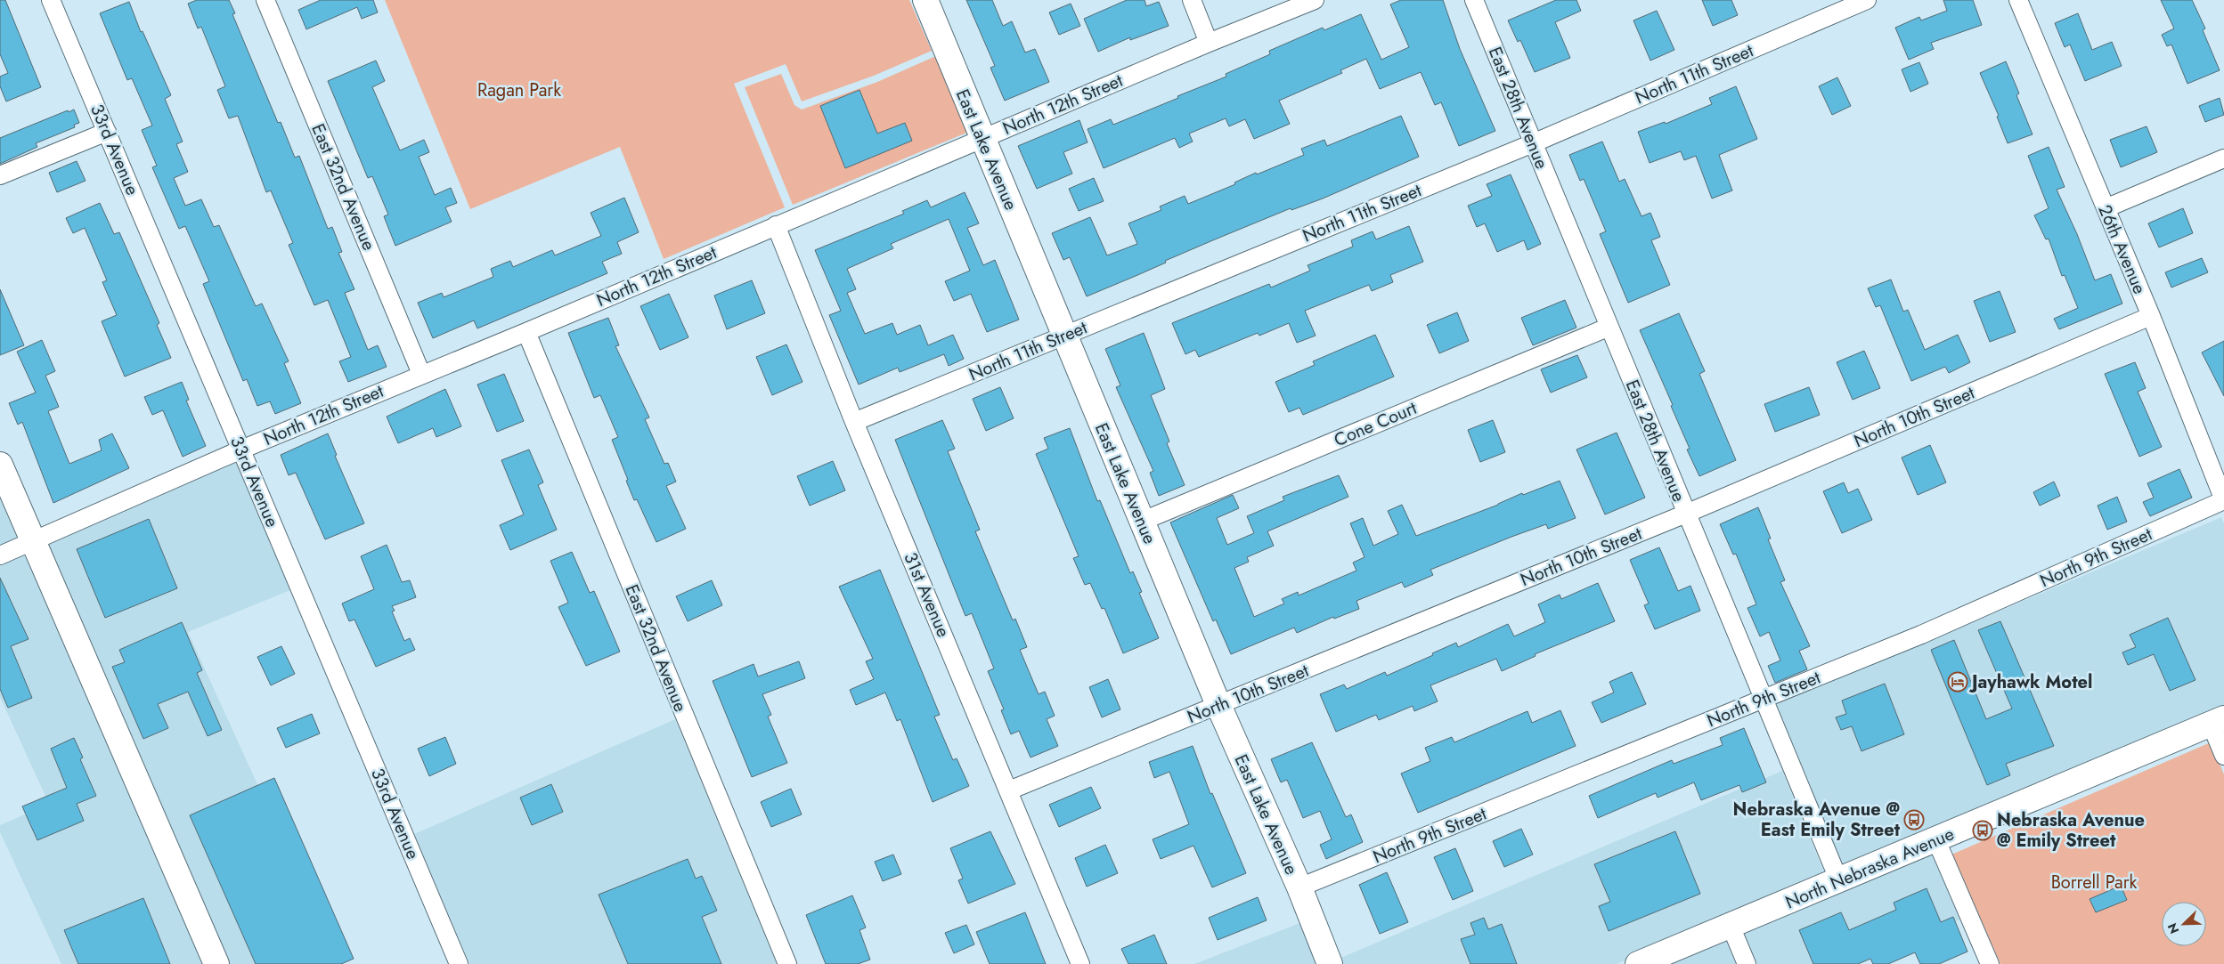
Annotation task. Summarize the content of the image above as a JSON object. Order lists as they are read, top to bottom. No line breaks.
{"streets":{"main road":["East Lake Avenue","North Nebraska Avenue"],"street":["North 11th Street","North 12th Street","East 28th Avenue","33rd Avenue","East 32nd Avenue","26th Avenue","North 10th Street","Cone Court","North 9th Street","31st Avenue"]},"crossings":[["North 11th Street","East 28th Avenue"],["North 11th Street","East Lake Avenue"],["North 11th Street","31st Avenue"],["North 12th Street","33rd Avenue"],["North 12th Street","East Lake Avenue"],["North 12th Street","East 32nd Avenue"],["North 12th Street","31st Avenue"],["East 28th Avenue","North 10th Street"],["East 28th Avenue","Cone Court"],["East 28th Avenue","North 9th Street"],["East 28th Avenue","North Nebraska Avenue"],["East Lake Avenue","North 10th Street"],["East Lake Avenue","Cone Court"],["East Lake Avenue","North 9th Street"],["26th Avenue","North 10th Street"],["26th Avenue","North 9th Street"],["North 10th Street","31st Avenue"]],"parks":["Ragan Park","Borrell Park"],"places":{"hotel":["Jayhawk Motel"],"bus stop":["Nebraska Avenue @ East Emily Street","Nebraska Avenue @ Emily Street"]},"north":"bottom left"}
